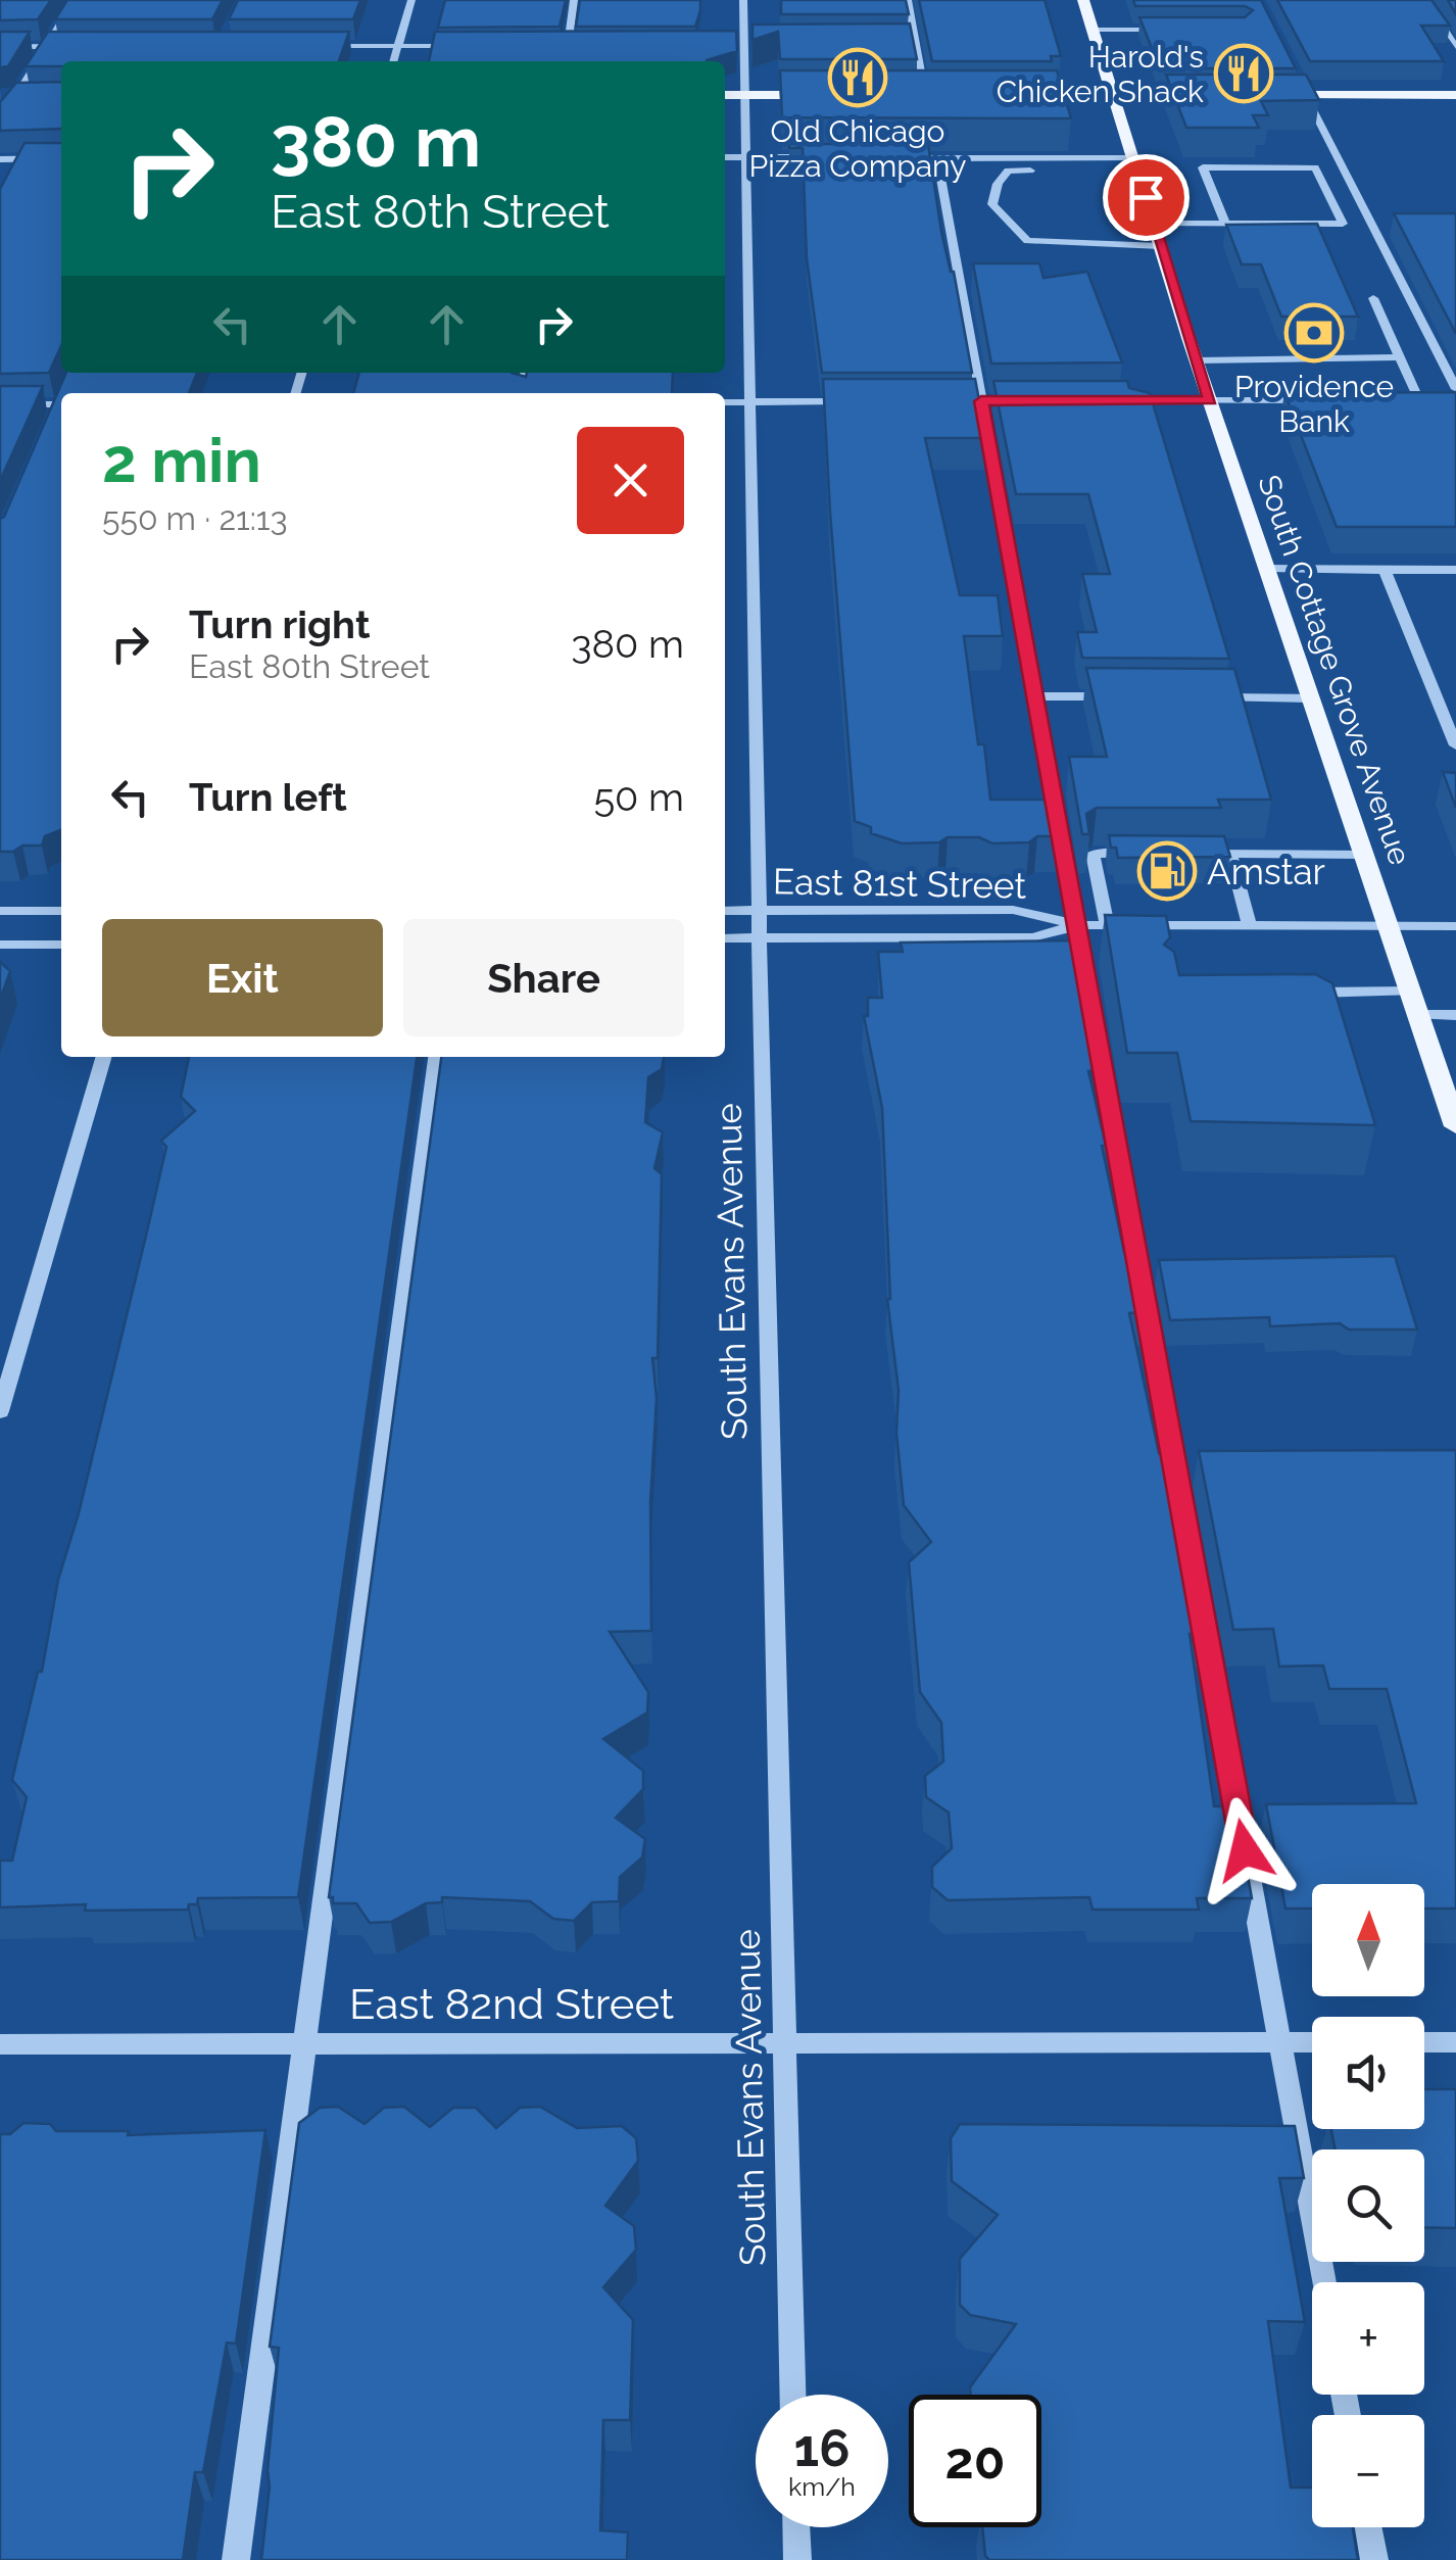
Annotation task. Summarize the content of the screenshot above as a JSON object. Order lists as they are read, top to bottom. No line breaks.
{"streets":{"main road":["South Cottage Grove Avenue"],"street":["East 81st Street","South Evans Avenue","East 82nd Street"]},"crossings":[["South Cottage Grove Avenue","East 81st Street"],["East 81st Street","South Evans Avenue"],["South Evans Avenue","East 82nd Street"]],"places":{"restaurant":["Harold's Chicken Shack","Old Chicago Pizza Company"],"bank":["Providence Bank"],"fuel station":["Amstar"]},"north":"top","page":{"turn":["380 m","East 80th Street"],"heading":["2 min","550 m · 21:13"],"list":[{"name":"Turn right","note":"East 80th Street","value":"380 m"},{"name":"Turn left","value":"50 m"}],"buttons":["Exit","Share"],"map_buttons":["+","−"],"speed":"16 km/h","limit":"20"}}
